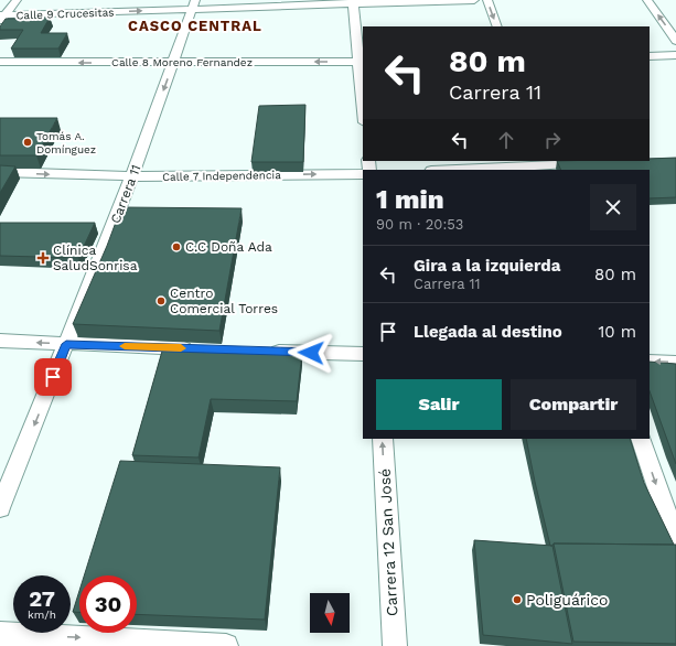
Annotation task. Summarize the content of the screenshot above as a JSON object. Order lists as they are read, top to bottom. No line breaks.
{"streets":{"street":["Calle 9 Crucesitas","Calle 8 Moreno Fernandez","Calle 7 Independencia","Carrera 11","Carrera 12 San José"]},"crossings":[["Calle 9 Crucesitas","Carrera 11"],["Calle 8 Moreno Fernandez","Carrera 11"],["Calle 7 Independencia","Carrera 11"]],"one_way":["Calle 9 Crucesitas","Calle 8 Moreno Fernandez","Calle 7 Independencia","Carrera 11","Carrera 12 San José"],"districts":["CASCO CENTRAL"],"places":{"other":["Tomás A. Domínguez","C.C Doña Ada","Centro Comercial Torres","Poliguárico"],"health":["Clínica SaludSonrisa"]},"north":"bottom","page":{"turn":["80 m","Carrera 11"],"heading":["1 min","90 m · 20:53"],"list":[{"name":"Gira a la izquierda","note":"Carrera 11","value":"80 m"},{"name":"Llegada al destino","value":"10 m"}],"buttons":["Salir","Compartir"],"speed":"27 km/h","limit":"30"}}
